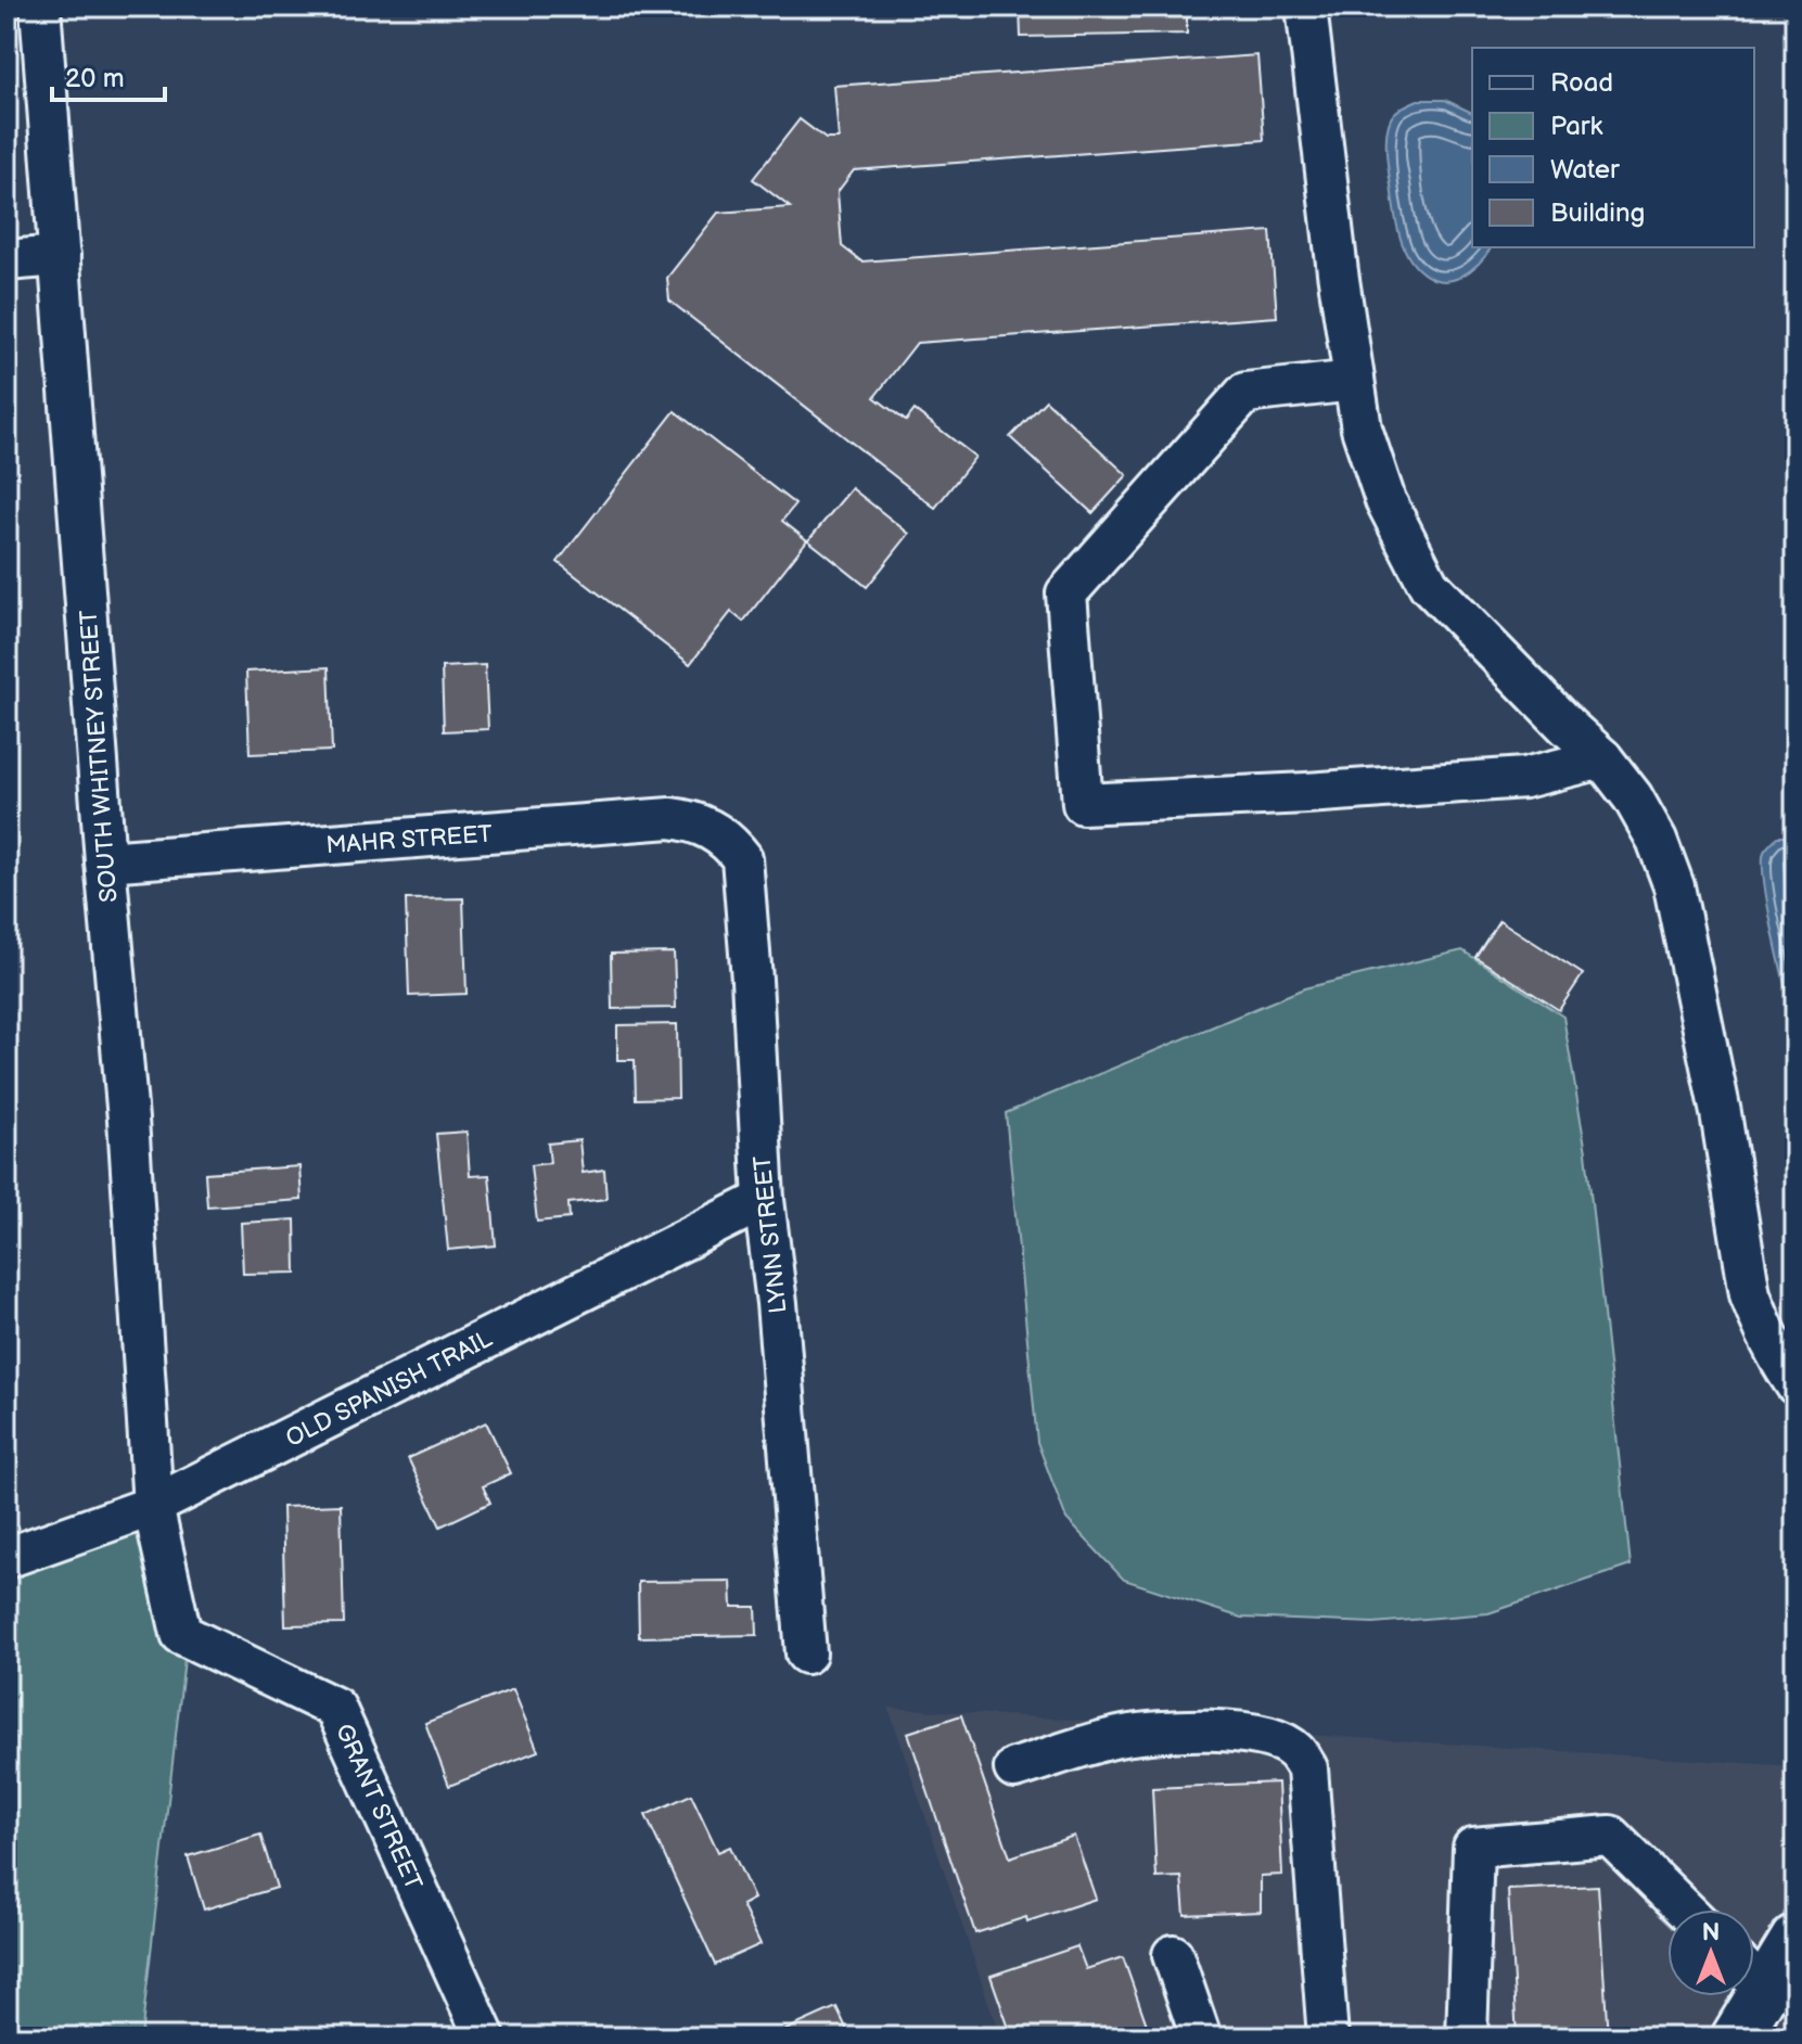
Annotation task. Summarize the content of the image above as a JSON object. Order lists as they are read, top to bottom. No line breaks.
{"streets":{"street":["SOUTH WHITNEY STREET","MAHR STREET","LYNN STREET","OLD SPANISH TRAIL","GRANT STREET"]},"crossings":[["SOUTH WHITNEY STREET","MAHR STREET"],["SOUTH WHITNEY STREET","OLD SPANISH TRAIL"],["SOUTH WHITNEY STREET","GRANT STREET"],["MAHR STREET","LYNN STREET"],["LYNN STREET","OLD SPANISH TRAIL"],["OLD SPANISH TRAIL","GRANT STREET"]],"legend":["Road","Park","Water","Building"],"scale_bar":"20 m","north":"top"}
